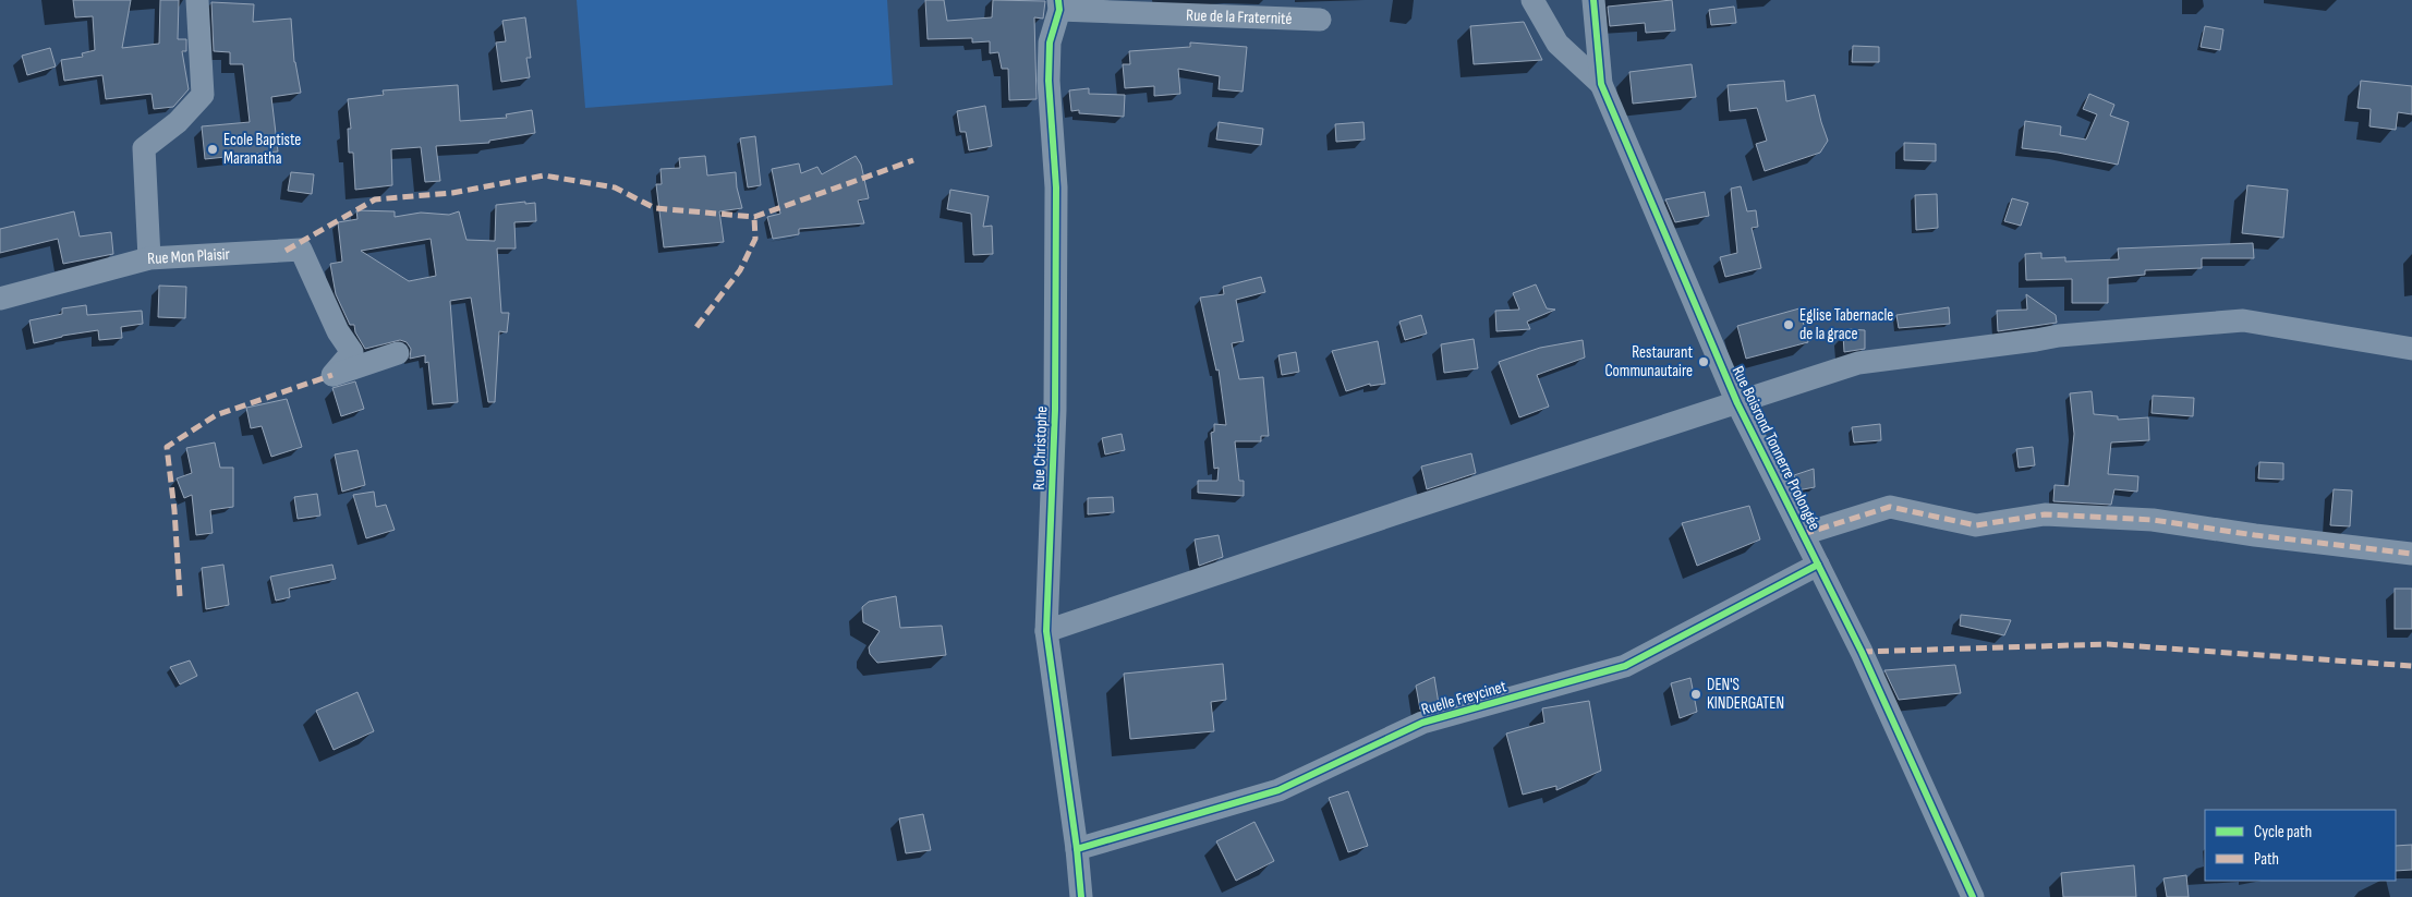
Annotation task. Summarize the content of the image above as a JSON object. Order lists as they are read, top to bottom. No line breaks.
{"streets":{"street":["Rue de la Fraternité","Rue Mon Plaisir","Rue Christophe","Rue Boisrond Tonnerre Prolongée","Ruelle Freycinet"]},"crossings":[["Rue de la Fraternité","Rue Christophe"],["Rue Christophe","Ruelle Freycinet"],["Rue Boisrond Tonnerre Prolongée","Ruelle Freycinet"]],"places":["Ecole Baptiste Maranatha","Eglise Tabernacle de la grace","Restaurant Communautaire","DEN'S KINDERGATEN"],"legend":["Cycle path","Path"]}
